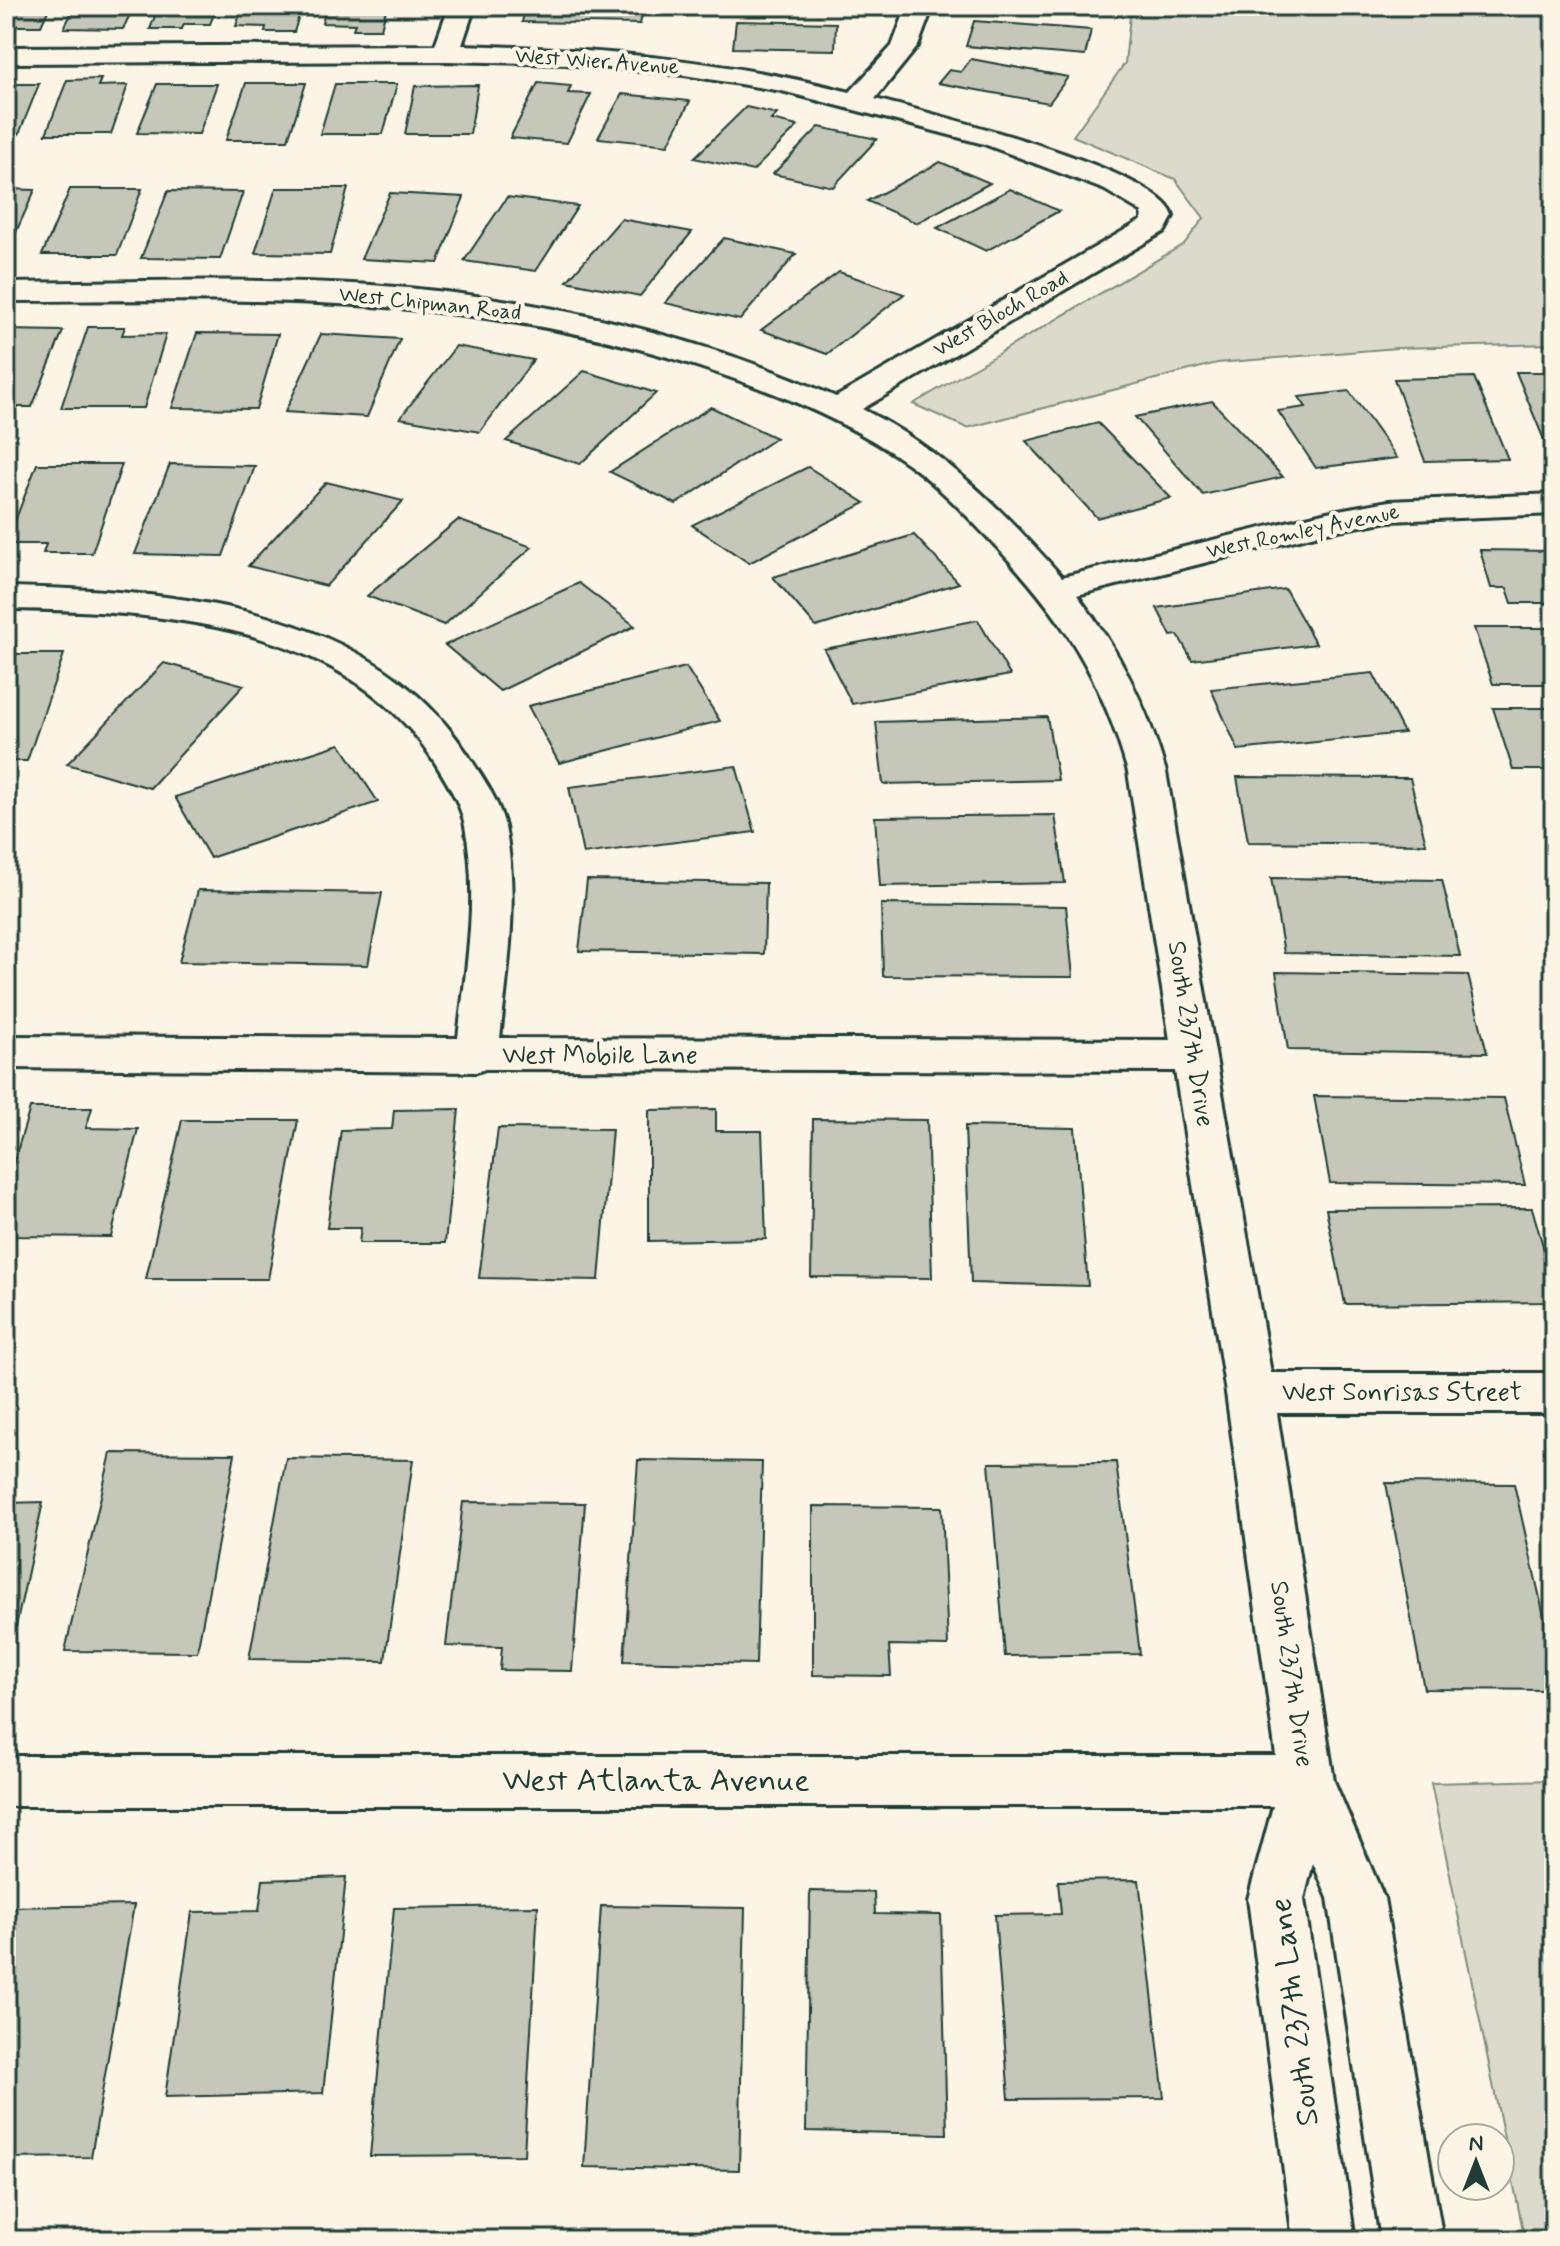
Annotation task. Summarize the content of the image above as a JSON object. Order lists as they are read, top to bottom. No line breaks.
{"streets":{"street":["West Wier Avenue","West Chipman Road","West Bloch Road","West Romley Avenue","South 237th Drive","West Mobile Lane","West Sonrisas Street","West Atlanta Avenue","South 237th Lane"]},"crossings":[["West Wier Avenue","West Bloch Road"],["West Chipman Road","West Bloch Road"],["West Chipman Road","South 237th Drive"],["West Bloch Road","South 237th Drive"],["West Romley Avenue","South 237th Drive"],["South 237th Drive","West Mobile Lane"],["South 237th Drive","West Sonrisas Street"],["South 237th Drive","West Atlanta Avenue"],["South 237th Drive","South 237th Lane"],["West Atlanta Avenue","South 237th Lane"]],"north":"top"}
